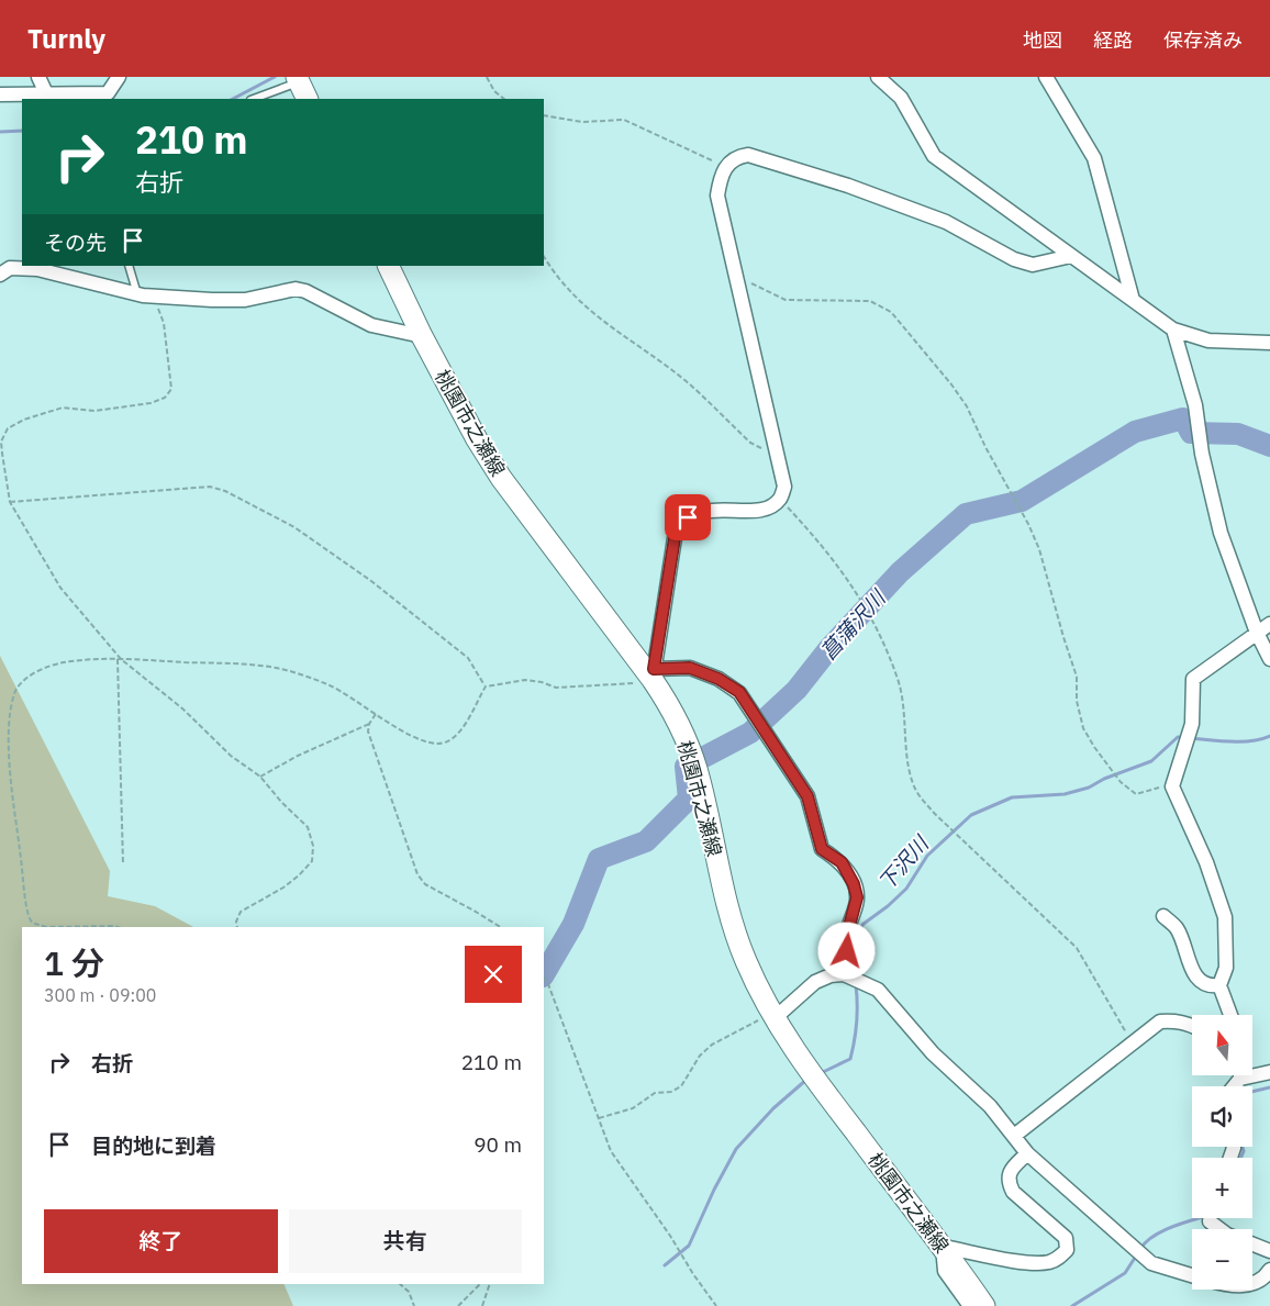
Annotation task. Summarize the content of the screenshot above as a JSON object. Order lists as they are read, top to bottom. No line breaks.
{"streets":{"main road":["桃園市之瀬線"]},"water":["菖蒲沢川","下沢川"],"north":"top","page":{"header":"Turnly","nav":["地図","経路","保存済み"],"turn":["210 m","右折"],"then":"その先","heading":["1 分","300 m · 09:00"],"map_buttons":["+","−"],"list":[{"name":"右折","value":"210 m"},{"name":"目的地に到着","value":"90 m"}],"buttons":["終了","共有"]}}
